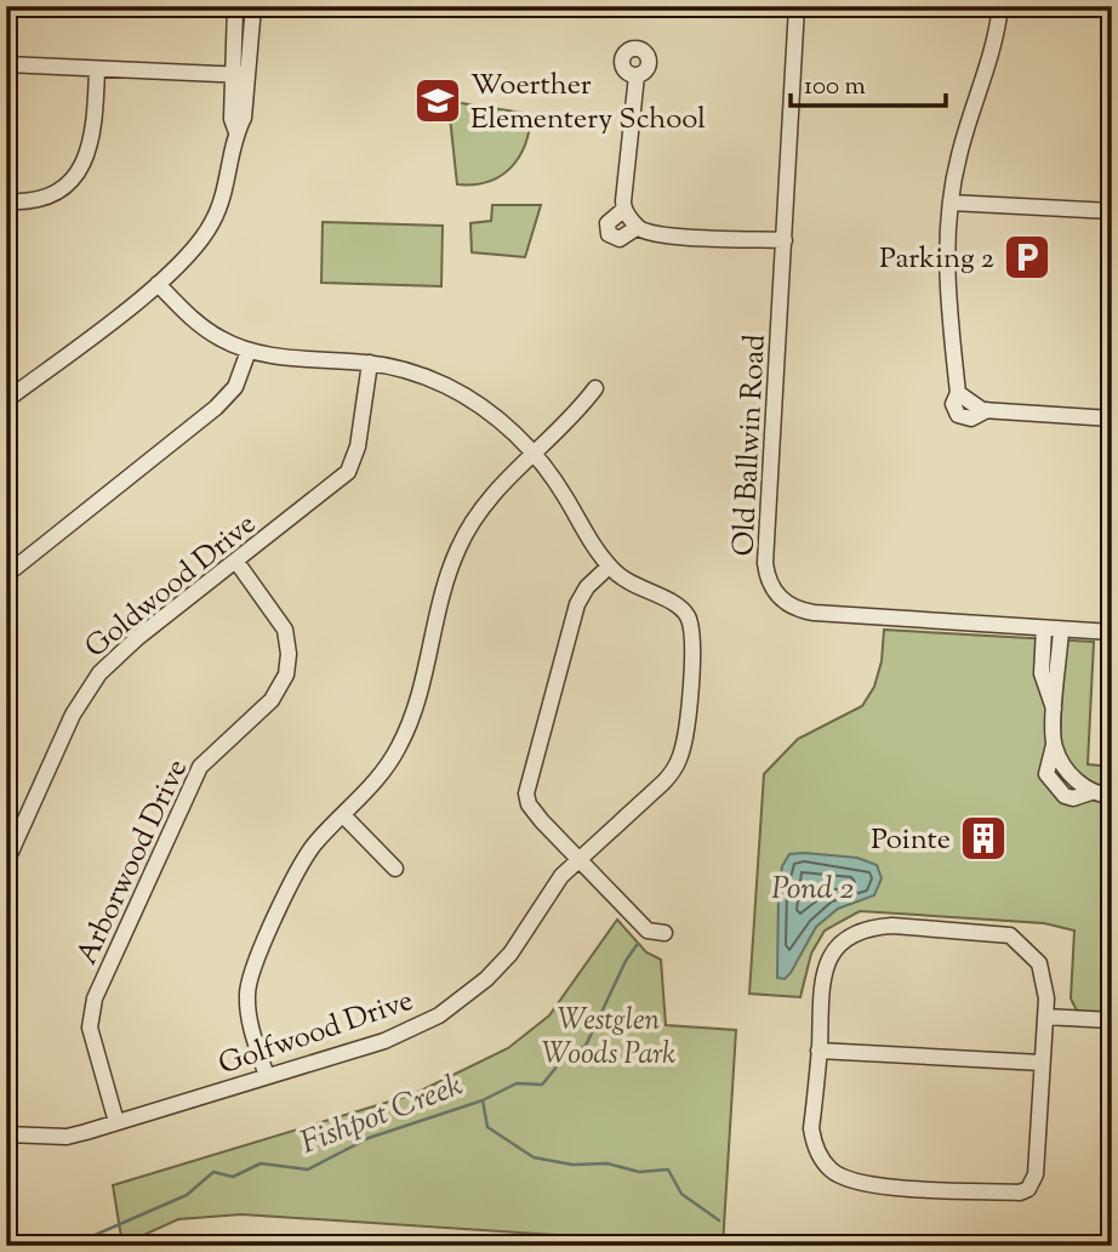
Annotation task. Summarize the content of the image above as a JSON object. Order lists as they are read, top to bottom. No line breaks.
{"streets":{"street":["Old Ballwin Road","Goldwood Drive","Arborwood Drive","Golfwood Drive"]},"crossings":[["Goldwood Drive","Arborwood Drive"],["Arborwood Drive","Golfwood Drive"]],"water":["Pond 2","Fishpot Creek"],"parks":["Westglen Woods Park"],"places":{"school or university":["Woerther Elementery School"],"parking":["Parking 2"],"building":["Pointe"]},"scale_bar":"100 m"}
